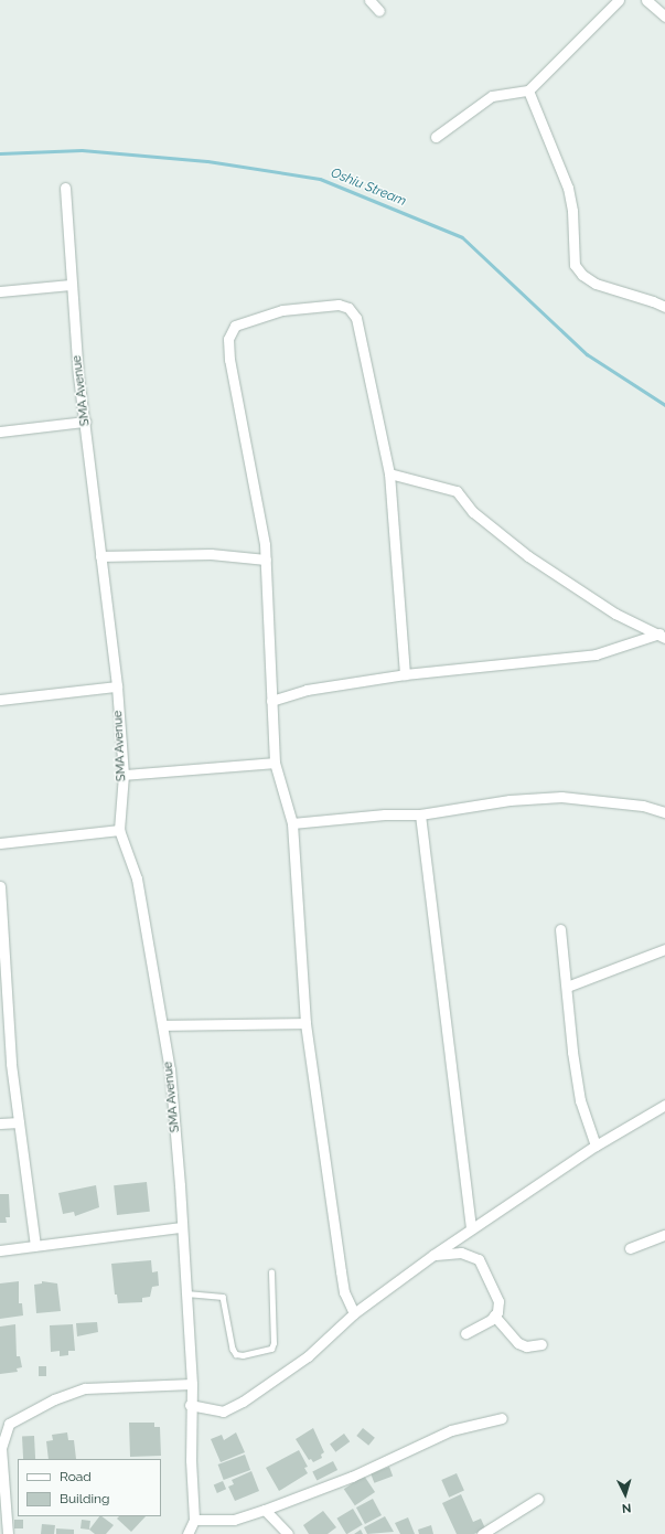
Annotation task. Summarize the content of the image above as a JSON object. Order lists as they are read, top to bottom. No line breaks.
{"streets":{"street":["SMA Avenue"]},"water":["Oshiu Stream"],"legend":["Road","Building"],"north":"bottom"}
